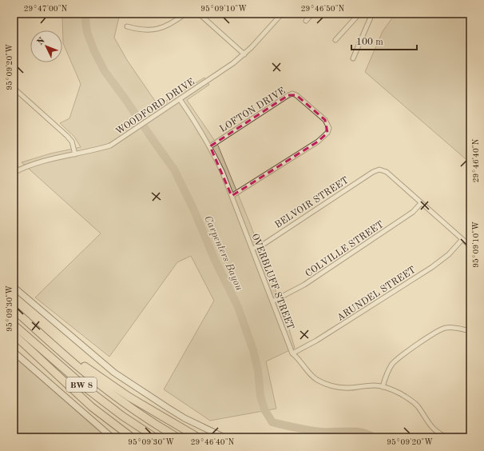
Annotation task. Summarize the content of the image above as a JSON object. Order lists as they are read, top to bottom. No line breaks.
{"streets":{"highway":["BW 8"],"street":["WOODFORD DRIVE","LOFTON DRIVE","BELVOIR STREET","COLVILLE STREET","OVERBLUFF STREET","ARUNDEL STREET"]},"crossings":[["WOODFORD DRIVE","OVERBLUFF STREET"],["LOFTON DRIVE","OVERBLUFF STREET"],["BELVOIR STREET","COLVILLE STREET"],["BELVOIR STREET","OVERBLUFF STREET"],["COLVILLE STREET","OVERBLUFF STREET"],["OVERBLUFF STREET","ARUNDEL STREET"]],"water":["Carpenters Bayou"],"scale_bar":"100 m","north":"top left","coordinates":["29°47'00\"N","95°09'10\"W","29°46'50\"N","95°09'20\"W","29°46'40\"N","95°09'30\"W"]}
